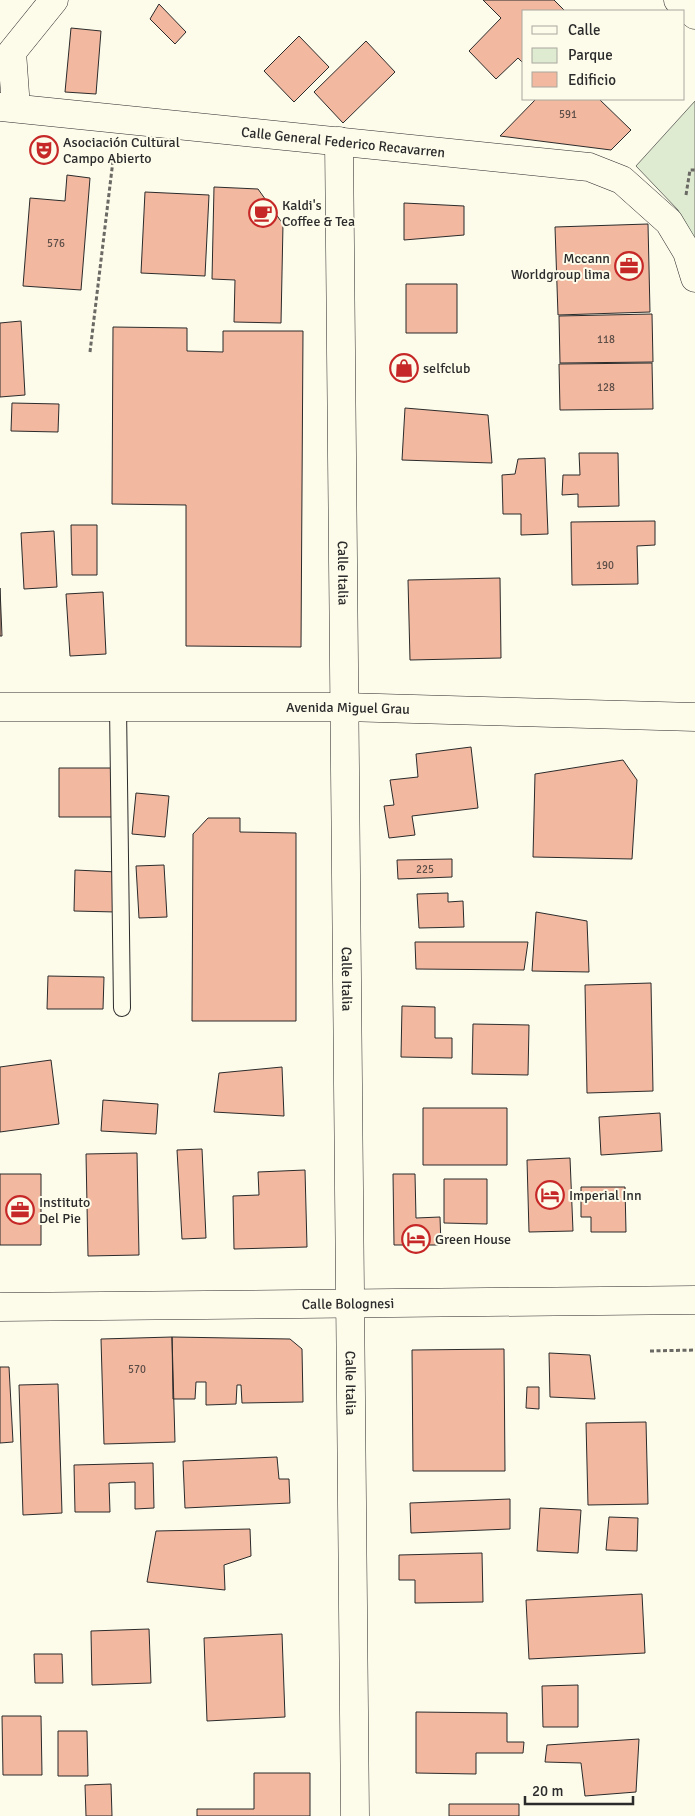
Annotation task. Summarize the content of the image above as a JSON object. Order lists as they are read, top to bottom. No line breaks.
{"streets":{"street":["Calle General Federico Recavarren","Calle Italia","Avenida Miguel Grau","Calle Bolognesi"]},"crossings":[["Calle General Federico Recavarren","Calle Italia"],["Calle Italia","Avenida Miguel Grau"],["Calle Italia","Calle Bolognesi"]],"places":{"theatre":["Asociación Cultural Campo Abierto"],"cafe":["Kaldi's Coffee & Tea"],"office":["Mccann Worldgroup lima","Instituto Del Pie"],"shop":["selfclub"],"hotel":["Imperial Inn","Green House"]},"house_numbers":["591","576","118","128","190","225","570"],"legend":["Calle","Parque","Edificio"],"scale_bar":"20 m"}
